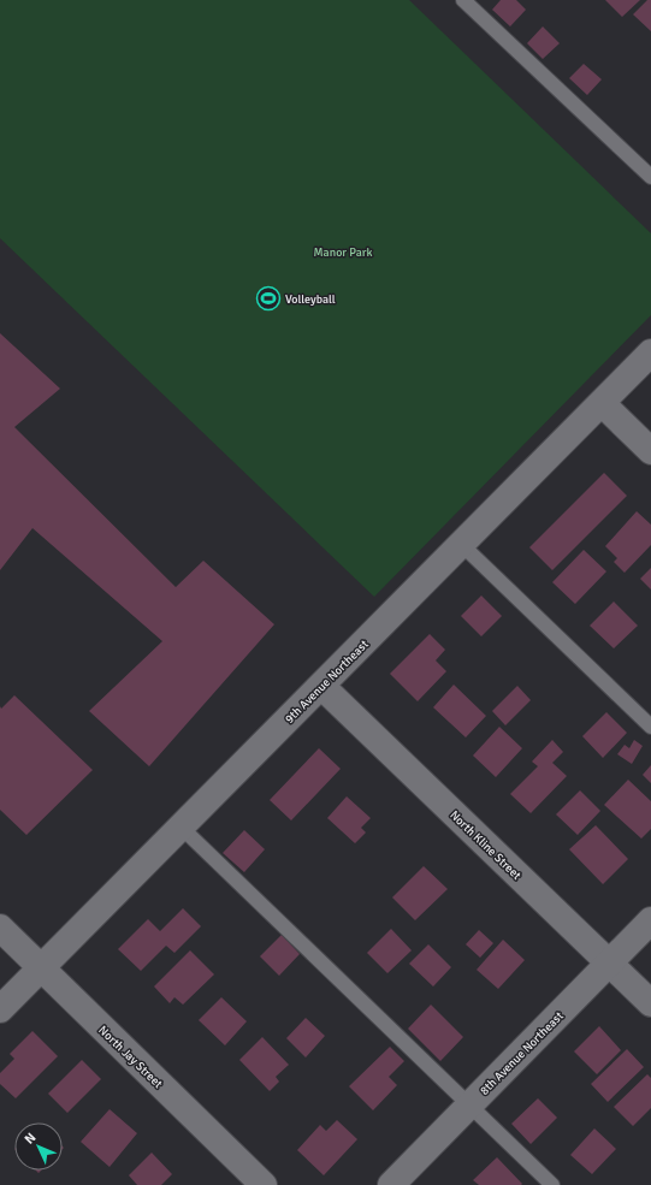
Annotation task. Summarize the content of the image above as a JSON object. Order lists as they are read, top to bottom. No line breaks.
{"streets":{"street":["9th Avenue Northeast","North Kline Street","8th Avenue Northeast","North Jay Street"]},"crossings":[["9th Avenue Northeast","North Kline Street"],["9th Avenue Northeast","North Jay Street"],["North Kline Street","8th Avenue Northeast"]],"parks":["Manor Park"],"places":{"sports":["Volleyball"]},"north":"top left"}
